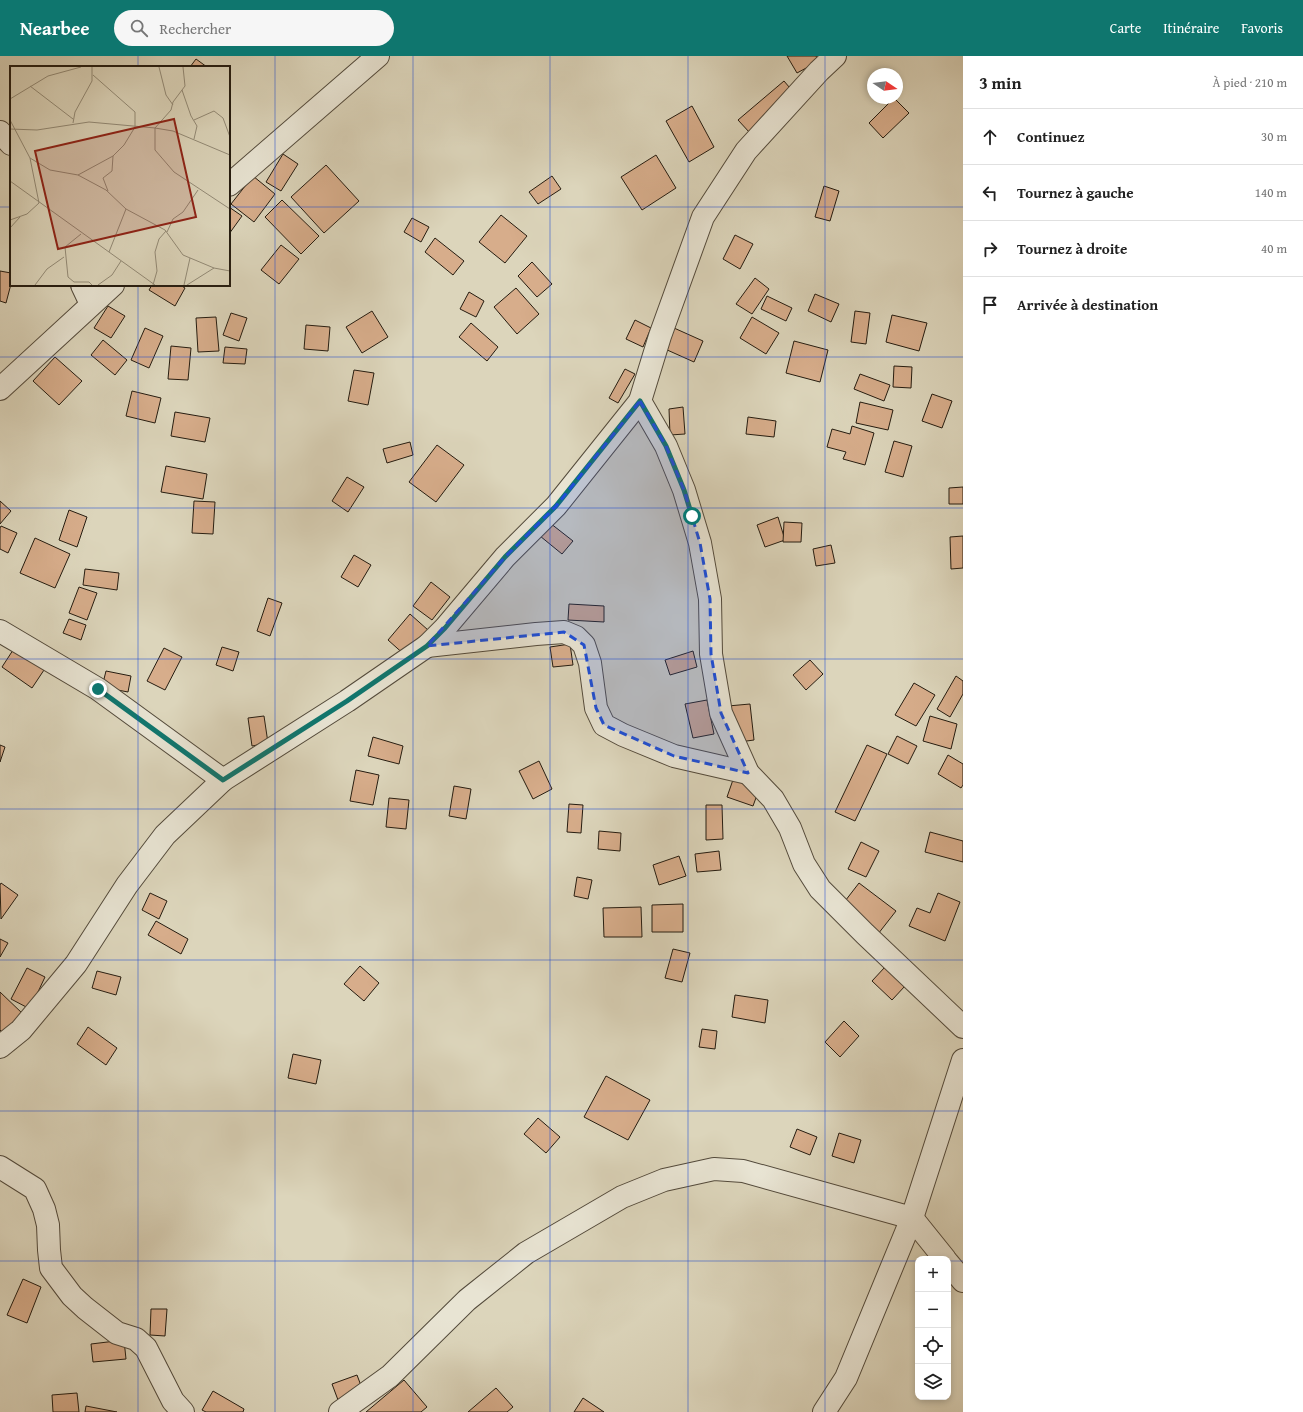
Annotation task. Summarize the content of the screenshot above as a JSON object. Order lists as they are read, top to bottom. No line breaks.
{"north":"right","page":{"header":"Nearbee","search":"Rechercher","nav":["Carte","Itinéraire","Favoris"],"heading":["3 min","À pied · 210 m"],"list":[["Continuez","30 m"],["Tournez à gauche","140 m"],["Tournez à droite","40 m"],"Arrivée à destination"],"map_buttons":["+","−"]}}
